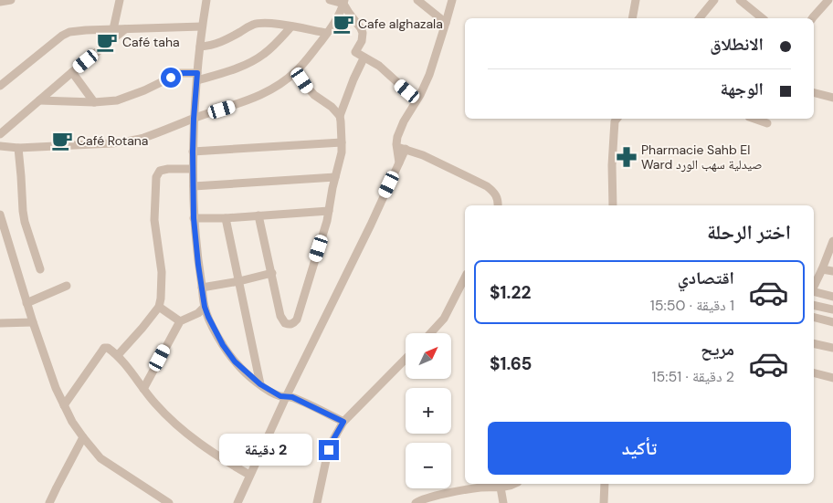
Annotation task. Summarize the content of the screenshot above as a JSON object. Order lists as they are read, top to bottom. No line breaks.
{"places":{"cafe":["Cafe alghazala","Café taha","Café Rotana"],"pharmacy":["Pharmacie Sahb El Ward صيدلية سهب الورد"]},"north":"top right","page":{"banner":["الانطلاق","الوجهة"],"heading":"اختر الرحلة","list":[{"name":"اقتصادي","note":"1 دقيقة · 15:50","value":"$1.22"},{"name":"مريح","note":"2 دقيقة · 15:51","value":"$1.65"}],"map_buttons":["+","−"],"buttons":"تأكيد","bubble":"2 دقيقة"}}
